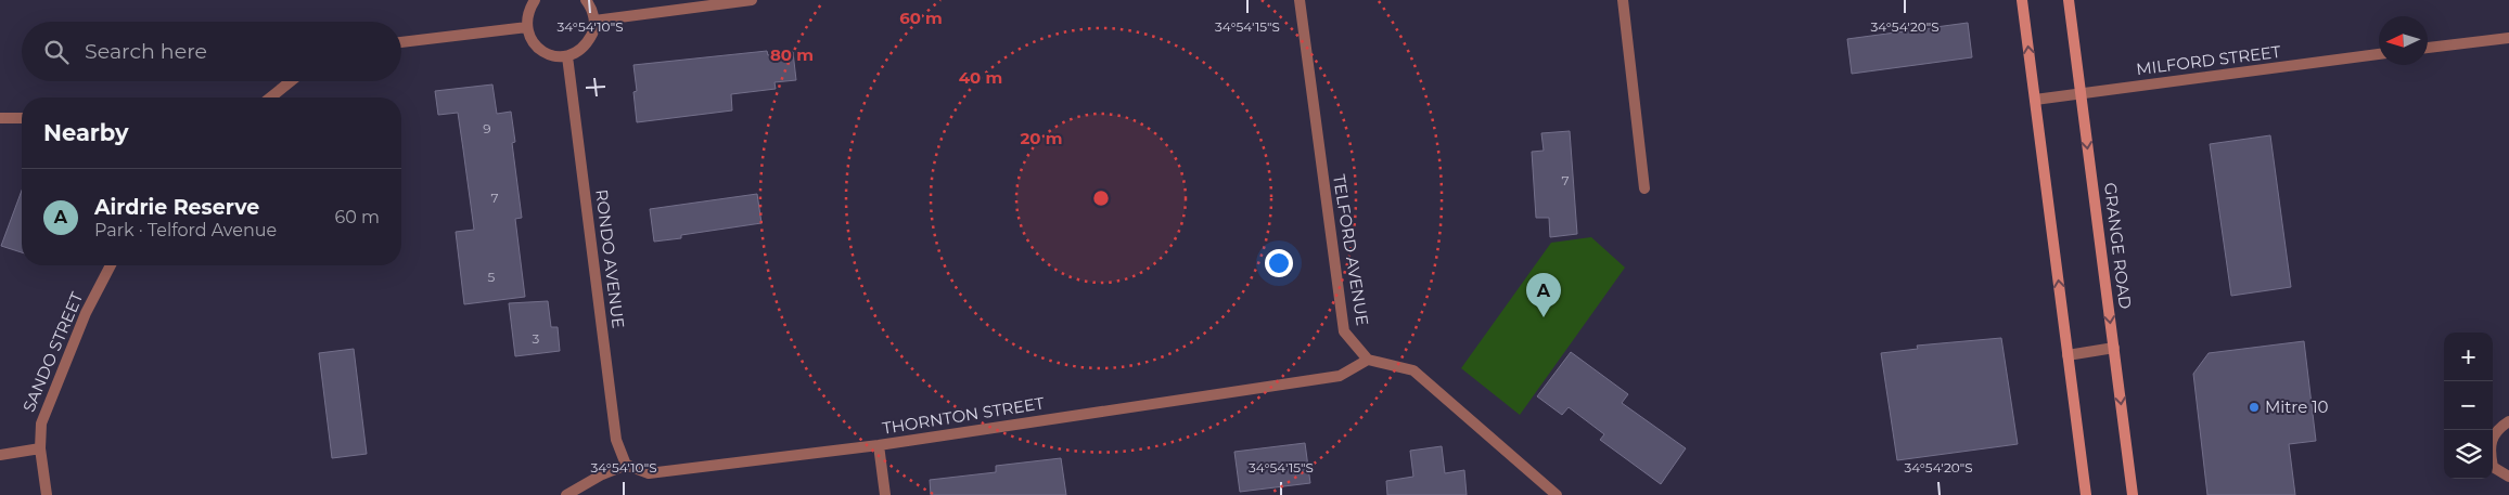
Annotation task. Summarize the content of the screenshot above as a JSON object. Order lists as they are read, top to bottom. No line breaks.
{"streets":{"main road":["GRANGE ROAD"],"street":["MILFORD STREET","TELFORD AVENUE","RONDO AVENUE","SANDO STREET","THORNTON STREET"]},"crossings":[["MILFORD STREET","GRANGE ROAD"],["TELFORD AVENUE","THORNTON STREET"],["RONDO AVENUE","THORNTON STREET"]],"places":["Mitre 10"],"house_numbers":["9","7","7","5","3"],"north":"left","page":{"search":"Search here","heading":"Nearby","list":[{"mark":"A","name":"Airdrie Reserve","note":"Park · Telford Avenue","value":"60 m"}],"pins":"A","map_buttons":["+","−"]},"coordinates":["34°54'10\"S","34°54'15\"S","34°54'20\"S"],"rings":["60 m","80 m","40 m","20 m"]}
